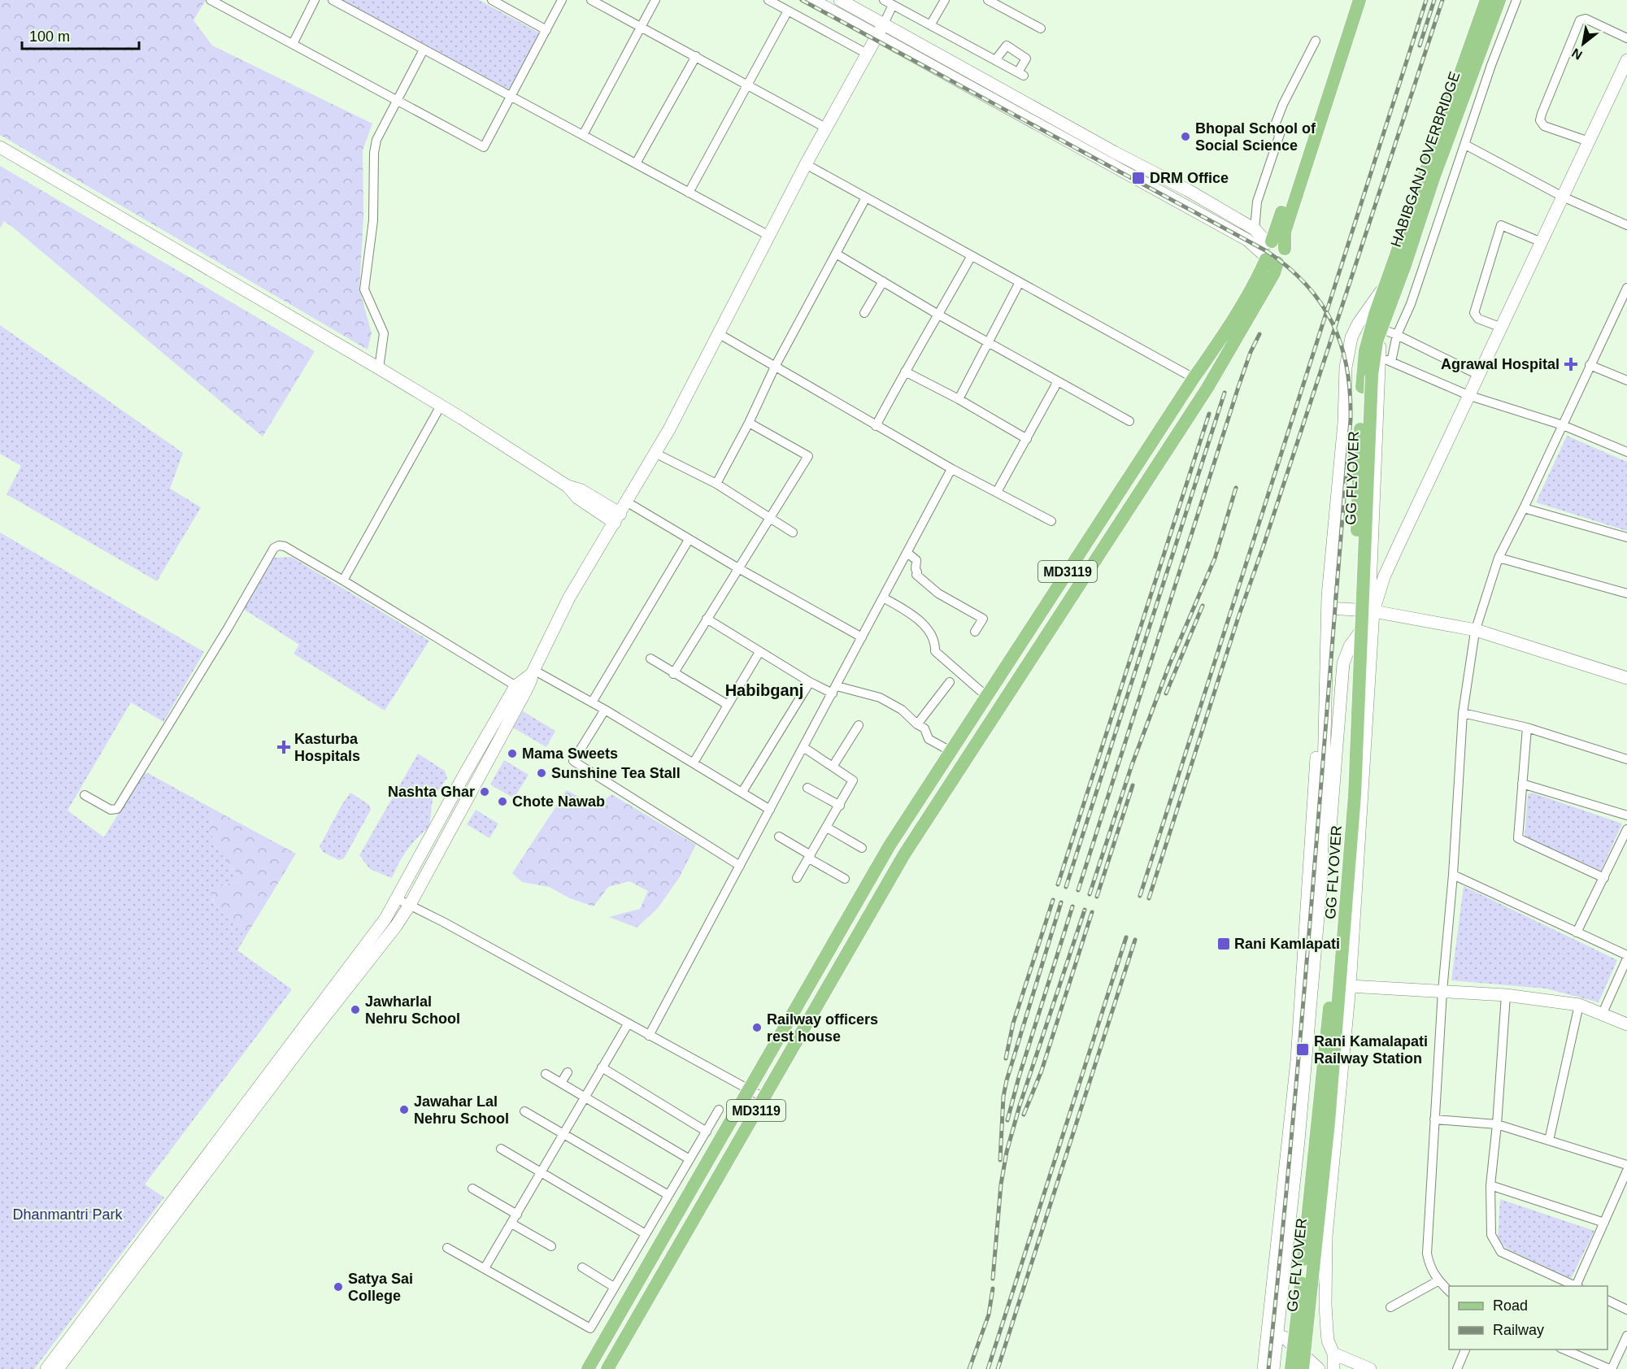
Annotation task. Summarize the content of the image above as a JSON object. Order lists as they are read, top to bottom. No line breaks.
{"streets":{"main road":["HABIBGANJ OVERBRIDGE","GG FLYOVER","MD3119"]},"crossings":[["HABIBGANJ OVERBRIDGE","GG FLYOVER"]],"districts":["Habibganj"],"parks":["Dhanmantri Park"],"places":{"other":["Bhopal School of Social Science","Mama Sweets","Sunshine Tea Stall","Nashta Ghar","Chote Nawab","Jawharlal Nehru School","Railway officers rest house","Jawahar Lal Nehru School","Satya Sai College"],"transit":["DRM Office","Rani Kamlapati","Rani Kamalapati Railway Station"],"health":["Agrawal Hospital","Kasturba Hospitals"]},"legend":["Road","Railway"],"scale_bar":"100 m","north":"bottom left"}
